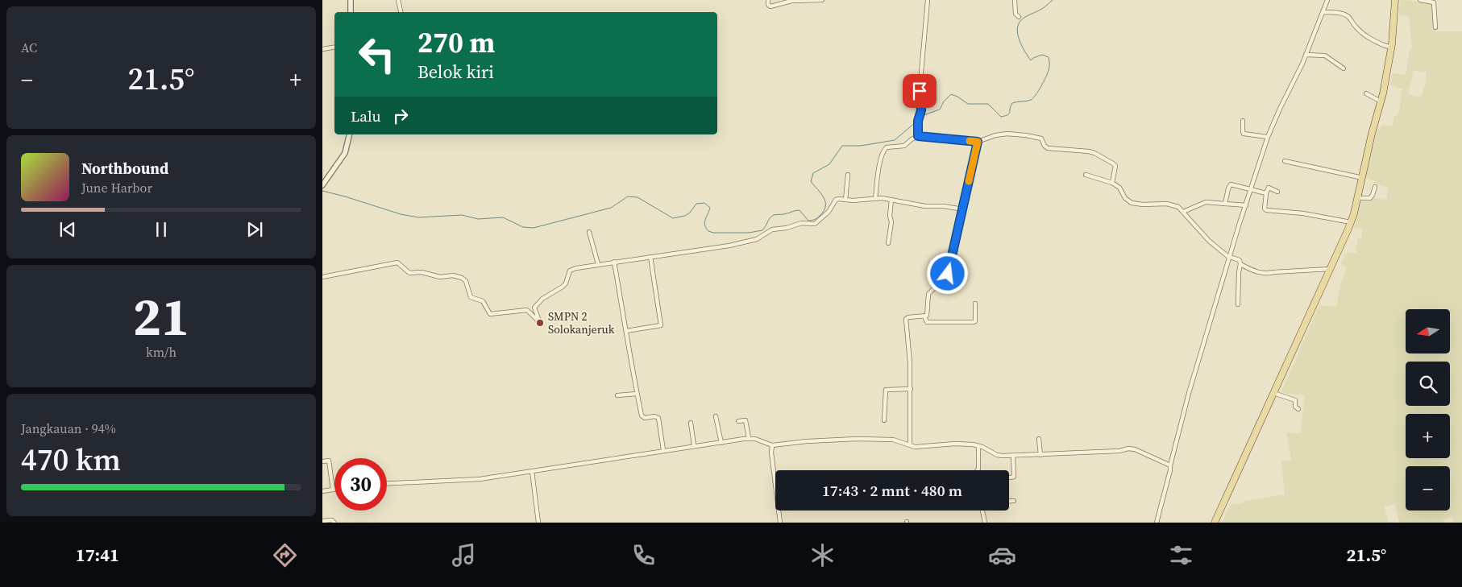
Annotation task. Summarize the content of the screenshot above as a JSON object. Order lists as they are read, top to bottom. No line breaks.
{"places":["SMPN 2 Solokanjeruk"],"north":"left","page":{"tile":["AC",["21","km/h"],["Jangkauan · 94%","470 km"]],"turn":["270 m","Belok kiri"],"heat":["−","21.5°","+"],"then":"Lalu","song":["Northbound","June Harbor"],"map_buttons":["+","−"],"limit":"30","trip":"17:43 · 2 mnt · 480 m","tabs":["17:41","21.5°"]}}
